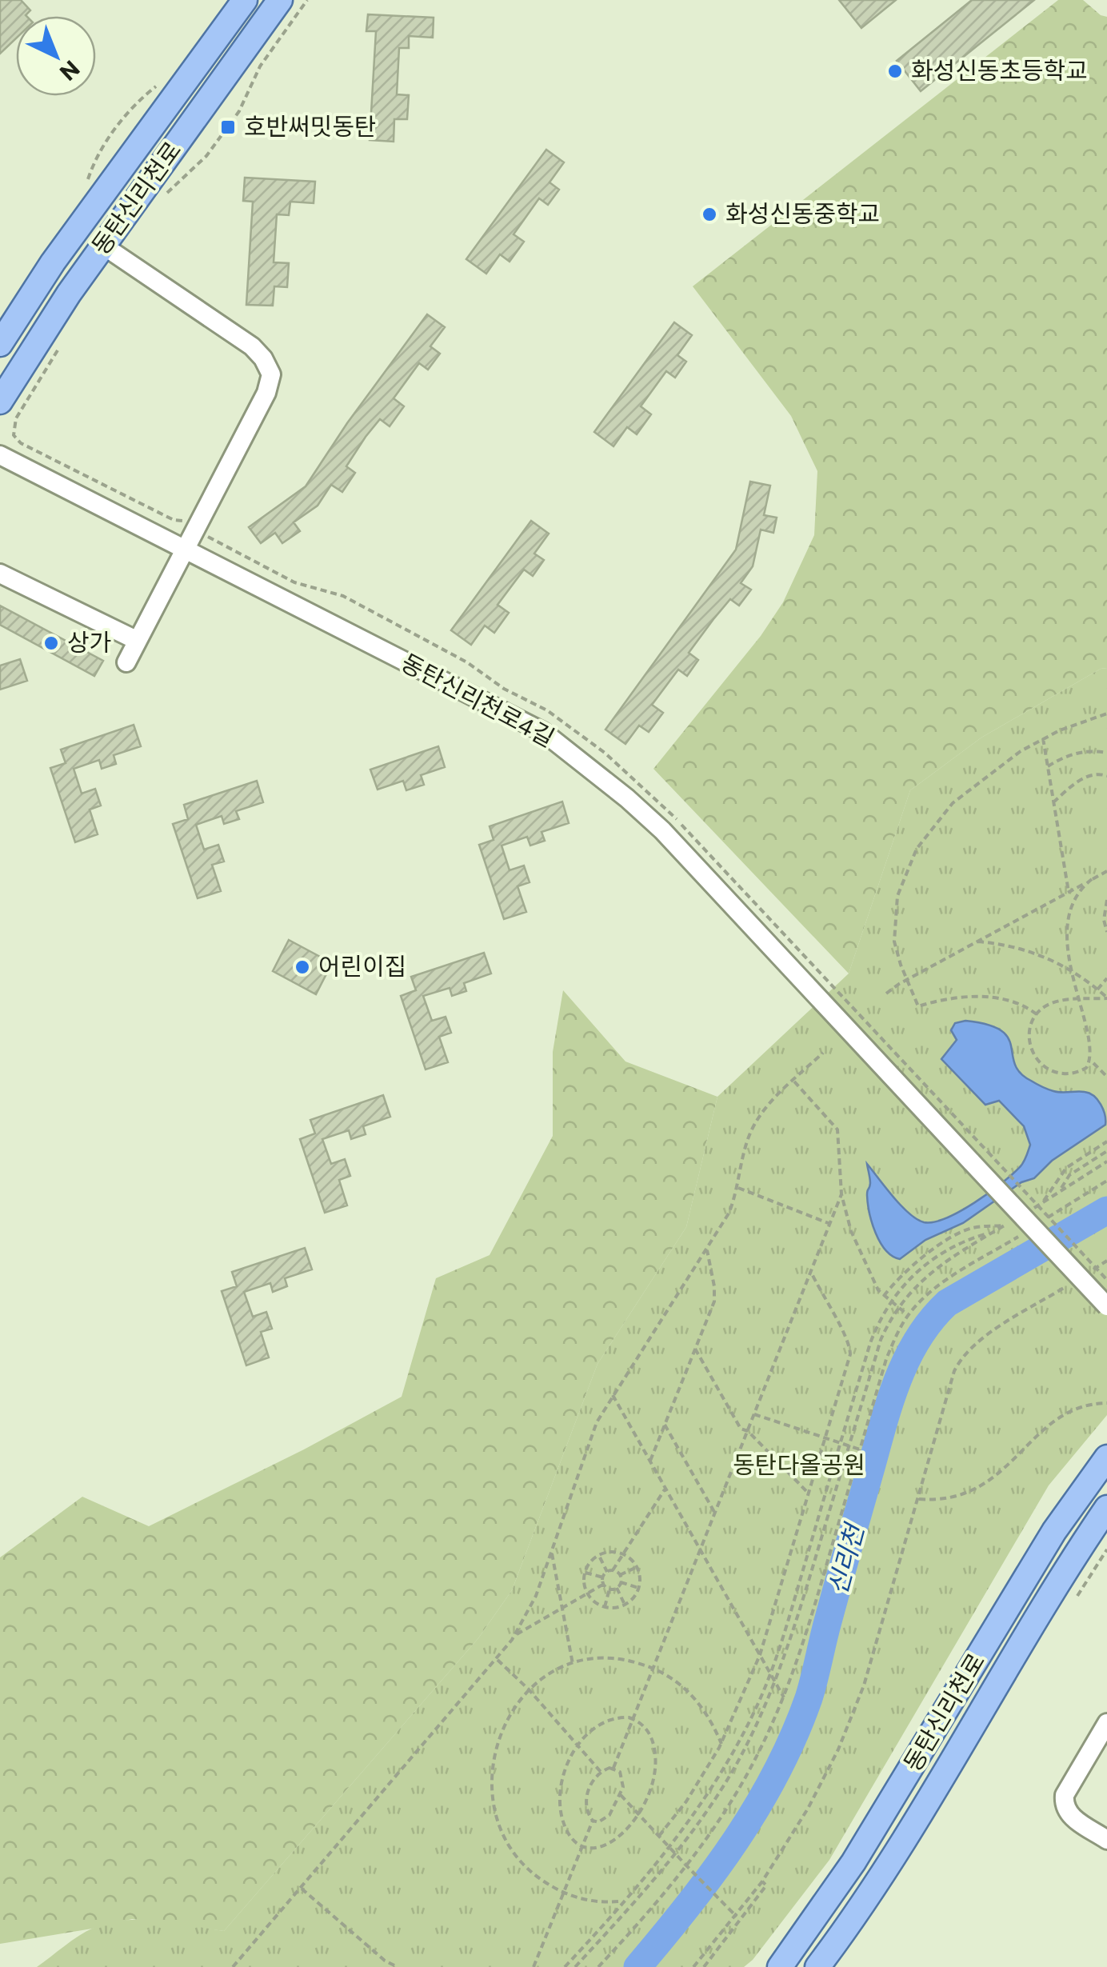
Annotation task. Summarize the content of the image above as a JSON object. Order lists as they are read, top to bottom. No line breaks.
{"streets":{"main road":["동탄신리천로"],"street":["동탄신리천로4길"]},"water":["신리천"],"parks":["동탄다올공원"],"places":{"other":["화성신동초등학교","화성신동중학교","상가","어린이집"],"transit":["호반써밋동탄"]},"north":"bottom right"}
